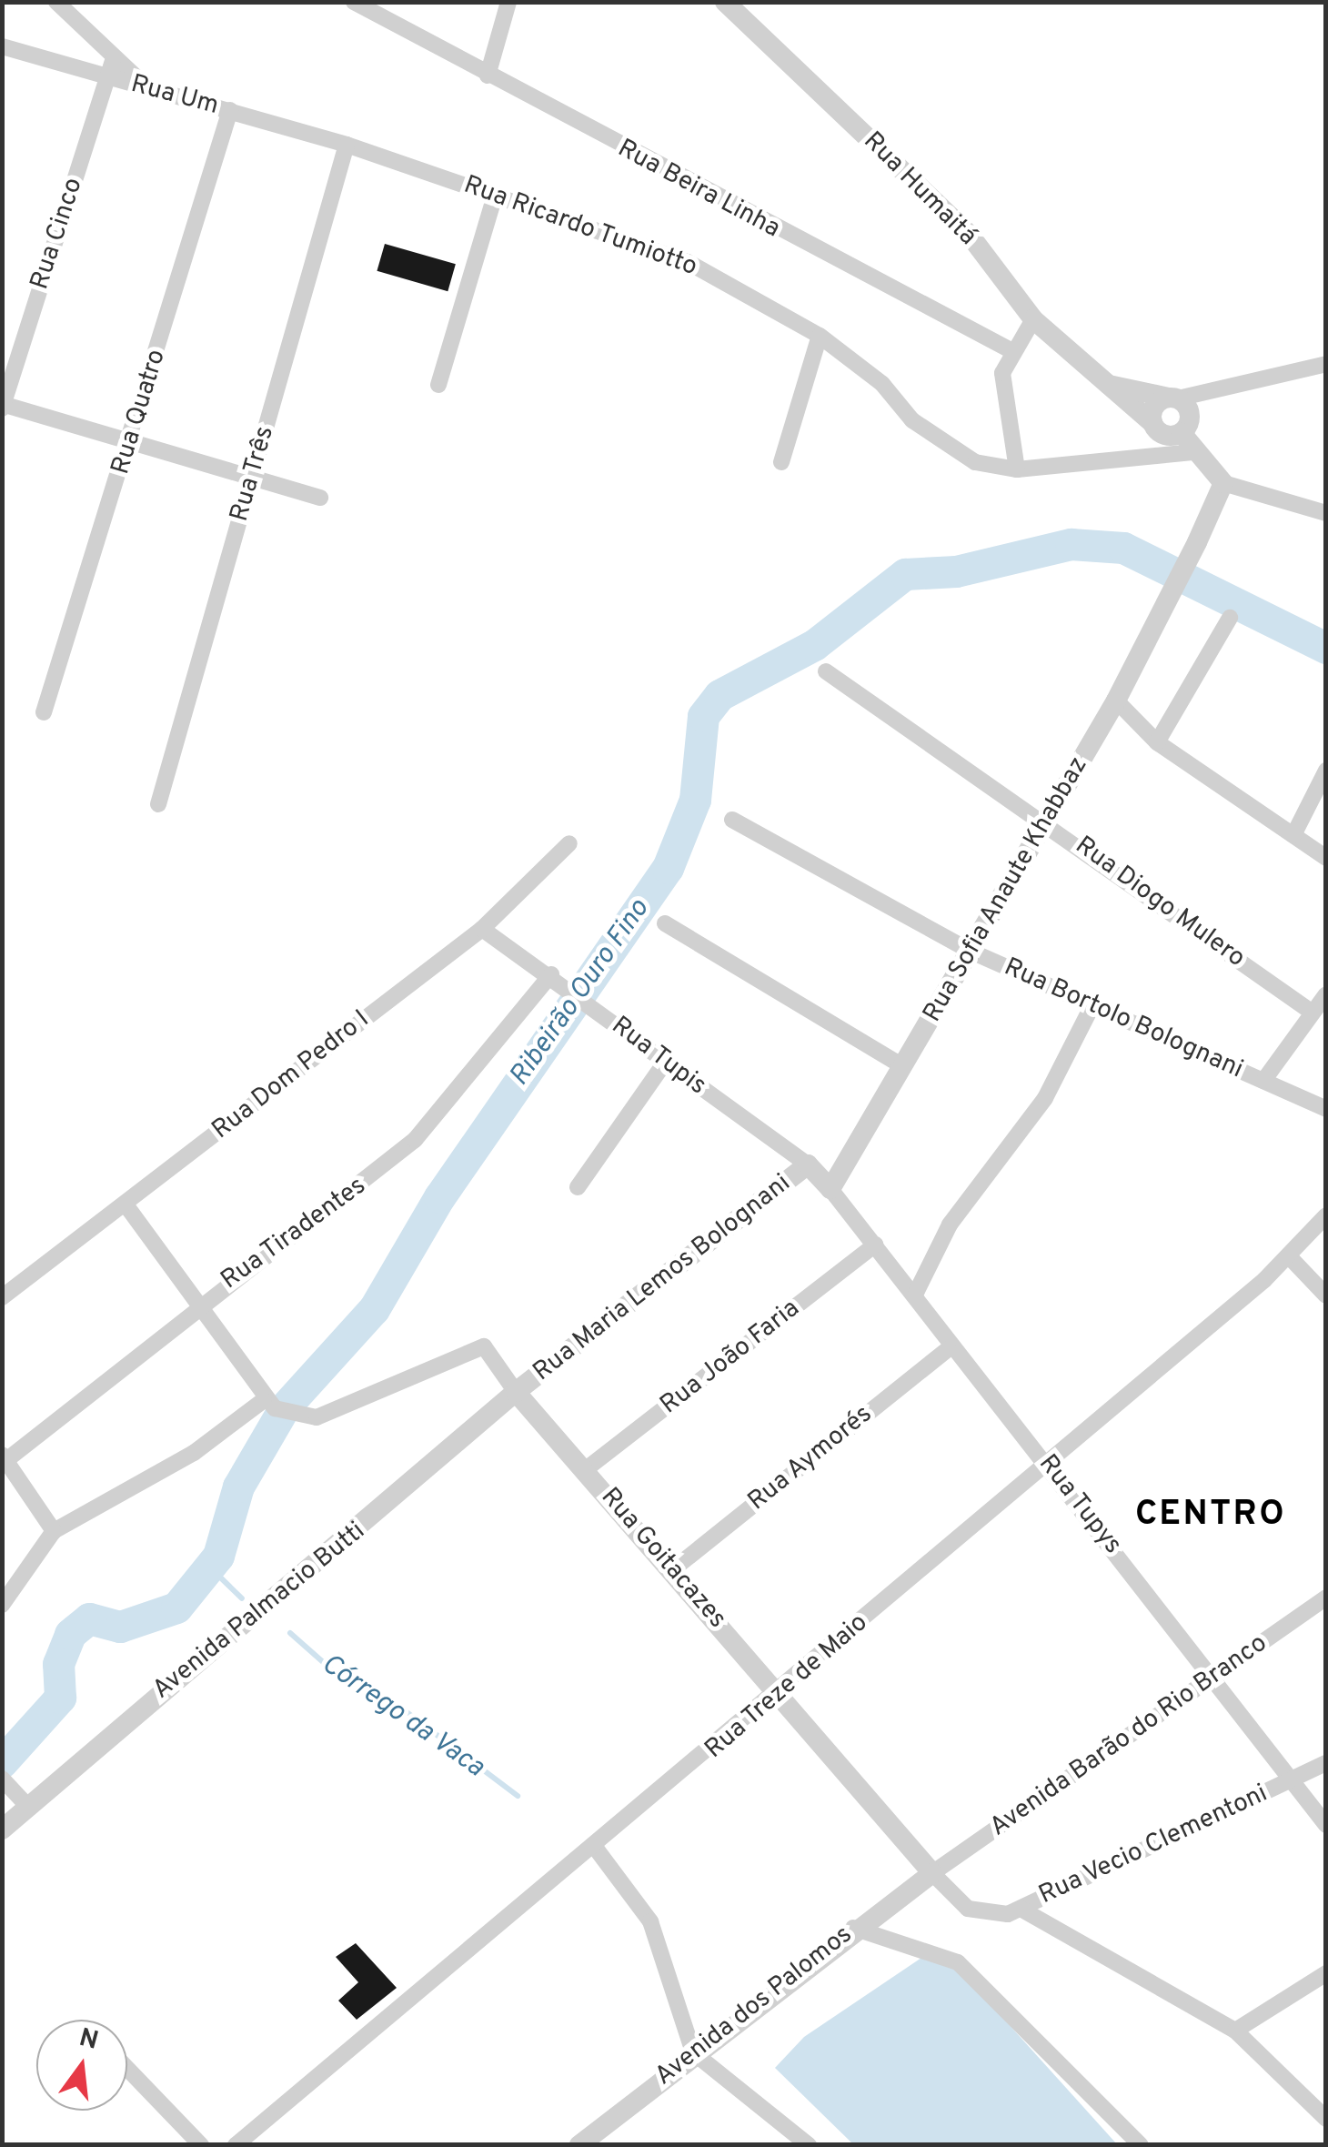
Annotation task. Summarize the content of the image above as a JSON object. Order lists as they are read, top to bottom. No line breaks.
{"streets":{"street":["Rua Um","Rua Beira Linha","Rua Humaitá","Rua Ricardo Tumiotto","Rua Cinco","Rua Quatro","Rua Três","Rua Sofia Anaute Khabbaz","Rua Diogo Mulero","Rua Bortolo Bolognani","Rua Tupis","Rua Dom Pedro I","Rua Tiradentes","Rua Maria Lemos Bolognani","Rua João Faria","Rua Aymorés","Rua Tupys","Rua Goitacazes","Avenida Palmacio Butti","Rua Treze de Maio","Avenida Barão do Rio Branco","Rua Vecio Clementoni","Avenida dos Palomos"]},"crossings":[["Rua Um","Rua Ricardo Tumiotto"],["Rua Um","Rua Cinco"],["Rua Um","Rua Quatro"],["Rua Um","Rua Três"],["Rua Ricardo Tumiotto","Rua Três"],["Rua Sofia Anaute Khabbaz","Rua Diogo Mulero"],["Rua Sofia Anaute Khabbaz","Rua Bortolo Bolognani"],["Rua Sofia Anaute Khabbaz","Rua Tupis"],["Rua Sofia Anaute Khabbaz","Rua Tupys"],["Rua Tupis","Rua Dom Pedro I"],["Rua Tupis","Rua Tiradentes"],["Rua Tupis","Rua Maria Lemos Bolognani"],["Rua Tupis","Rua Tupys"],["Rua Maria Lemos Bolognani","Rua Goitacazes"],["Rua Maria Lemos Bolognani","Avenida Palmacio Butti"],["Rua João Faria","Rua Tupys"],["Rua João Faria","Rua Goitacazes"],["Rua Aymorés","Rua Tupys"],["Rua Aymorés","Rua Goitacazes"],["Rua Tupys","Rua Treze de Maio"],["Rua Tupys","Avenida Barão do Rio Branco"],["Rua Tupys","Rua Vecio Clementoni"],["Rua Goitacazes","Avenida Palmacio Butti"],["Rua Goitacazes","Rua Treze de Maio"],["Rua Goitacazes","Avenida Barão do Rio Branco"],["Rua Goitacazes","Rua Vecio Clementoni"],["Rua Goitacazes","Avenida dos Palomos"],["Avenida Barão do Rio Branco","Avenida dos Palomos"]],"districts":["CENTRO"],"water":["Ribeirão Ouro Fino","Córrego da Vaca"],"north":"top"}
